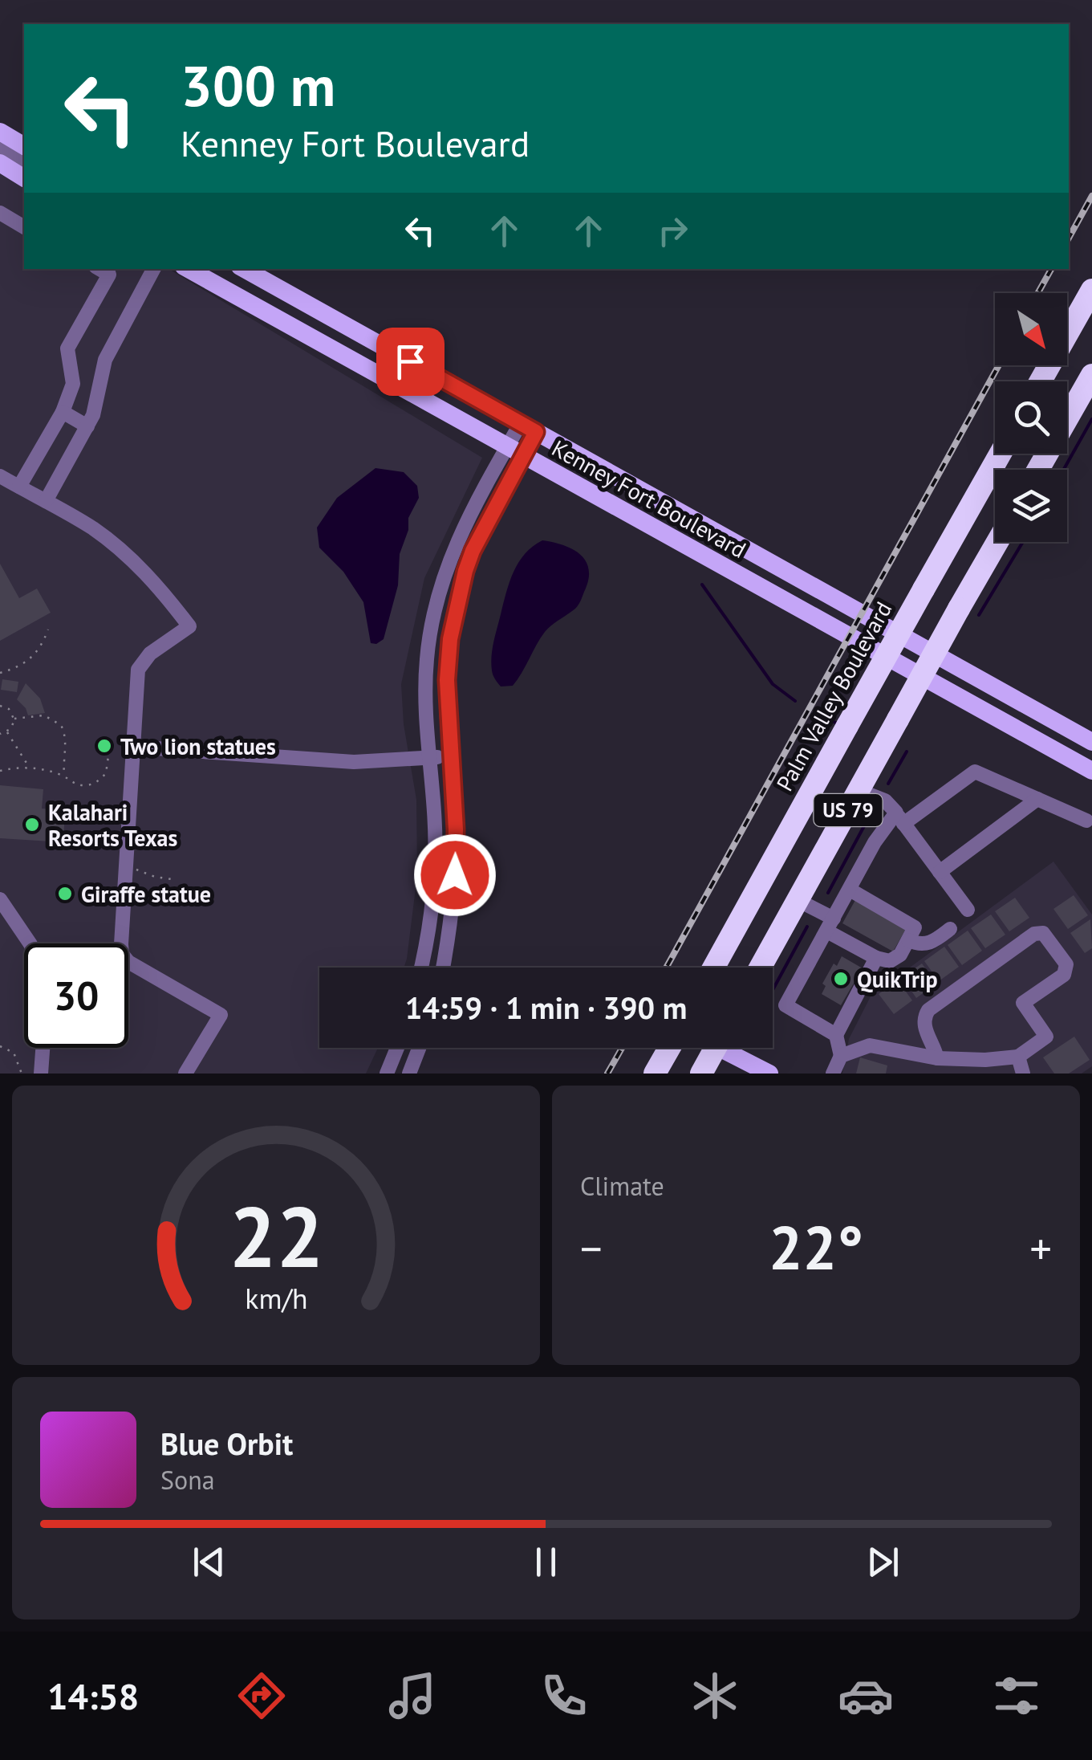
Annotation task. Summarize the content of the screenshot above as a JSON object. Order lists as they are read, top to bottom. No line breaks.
{"streets":{"highway":["Palm Valley Boulevard","US 79"],"main road":["Kenney Fort Boulevard"]},"places":["Two lion statues","Kalahari Resorts Texas","Giraffe statue","QuikTrip"],"north":"bottom right","page":{"turn":["300 m","Kenney Fort Boulevard"],"limit":"30","trip":"14:59 · 1 min · 390 m","tile":"Climate","heat":["−","22°","+"],"song":["Blue Orbit","Sona"],"tabs":"14:58","gauge":["22","km/h"]}}
